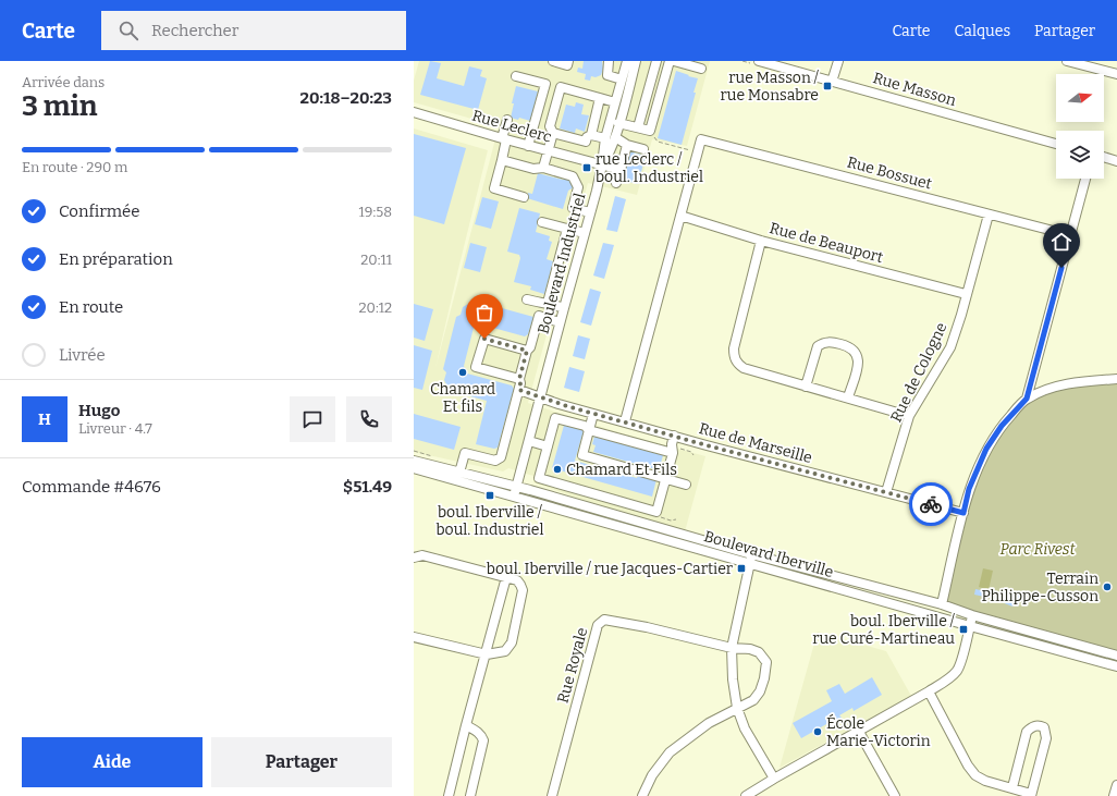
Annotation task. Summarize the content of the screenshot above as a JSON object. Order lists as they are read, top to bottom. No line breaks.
{"streets":{"street":["Rue Masson","Rue Leclerc","Rue Bossuet","Rue de Beauport","Boulevard Industriel","Rue de Cologne","Rue de Marseille","Boulevard Iberville","Rue Royale"]},"crossings":[["Rue Leclerc","Boulevard Industriel"],["Rue Bossuet","Rue de Cologne"],["Rue de Beauport","Rue de Cologne"],["Boulevard Industriel","Rue de Marseille"],["Boulevard Industriel","Boulevard Iberville"],["Rue de Cologne","Rue de Marseille"]],"parks":["Parc Rivest"],"places":{"transit":["rue Masson / rue Monsabre","rue Leclerc / boul. Industriel","boul. Iberville / boul. Industriel","boul. Iberville / rue Jacques-Cartier","boul. Iberville / rue Curé-Martineau"],"other":["Chamard Et fils","Chamard Et Fils","Terrain Philippe-Cusson","École Marie-Victorin"]},"north":"right","page":{"header":"Carte","search":"Rechercher","nav":["Carte","Calques","Partager"],"heading":["3 min","Arrivée dans","20:18–20:23"],"panel":["Hugo","Livreur · 4.7","Commande #4676","$51.49"],"bar":"En route · 290 m","list":[["Confirmée","19:58"],["En préparation","20:11"],["En route","20:12"],"Livrée"],"round":"H","buttons":["Aide","Partager"]}}
